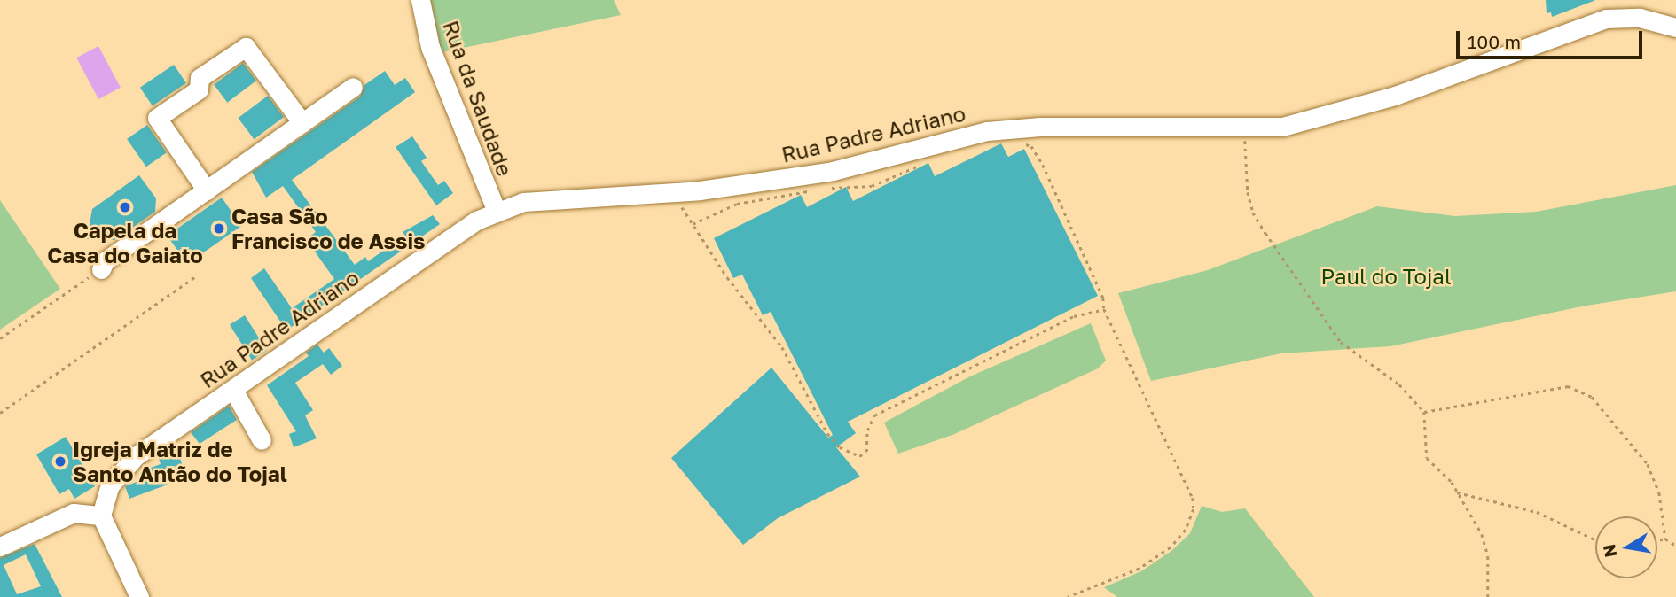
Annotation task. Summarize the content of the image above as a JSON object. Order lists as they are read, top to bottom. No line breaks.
{"streets":{"street":["Rua da Saudade","Rua Padre Adriano"]},"crossings":[["Rua da Saudade","Rua Padre Adriano"]],"parks":["Paul do Tojal"],"places":["Capela da Casa do Gaiato","Casa São Francisco de Assis","Igreja Matriz de Santo Antão do Tojal"],"scale_bar":"100 m","north":"left"}
